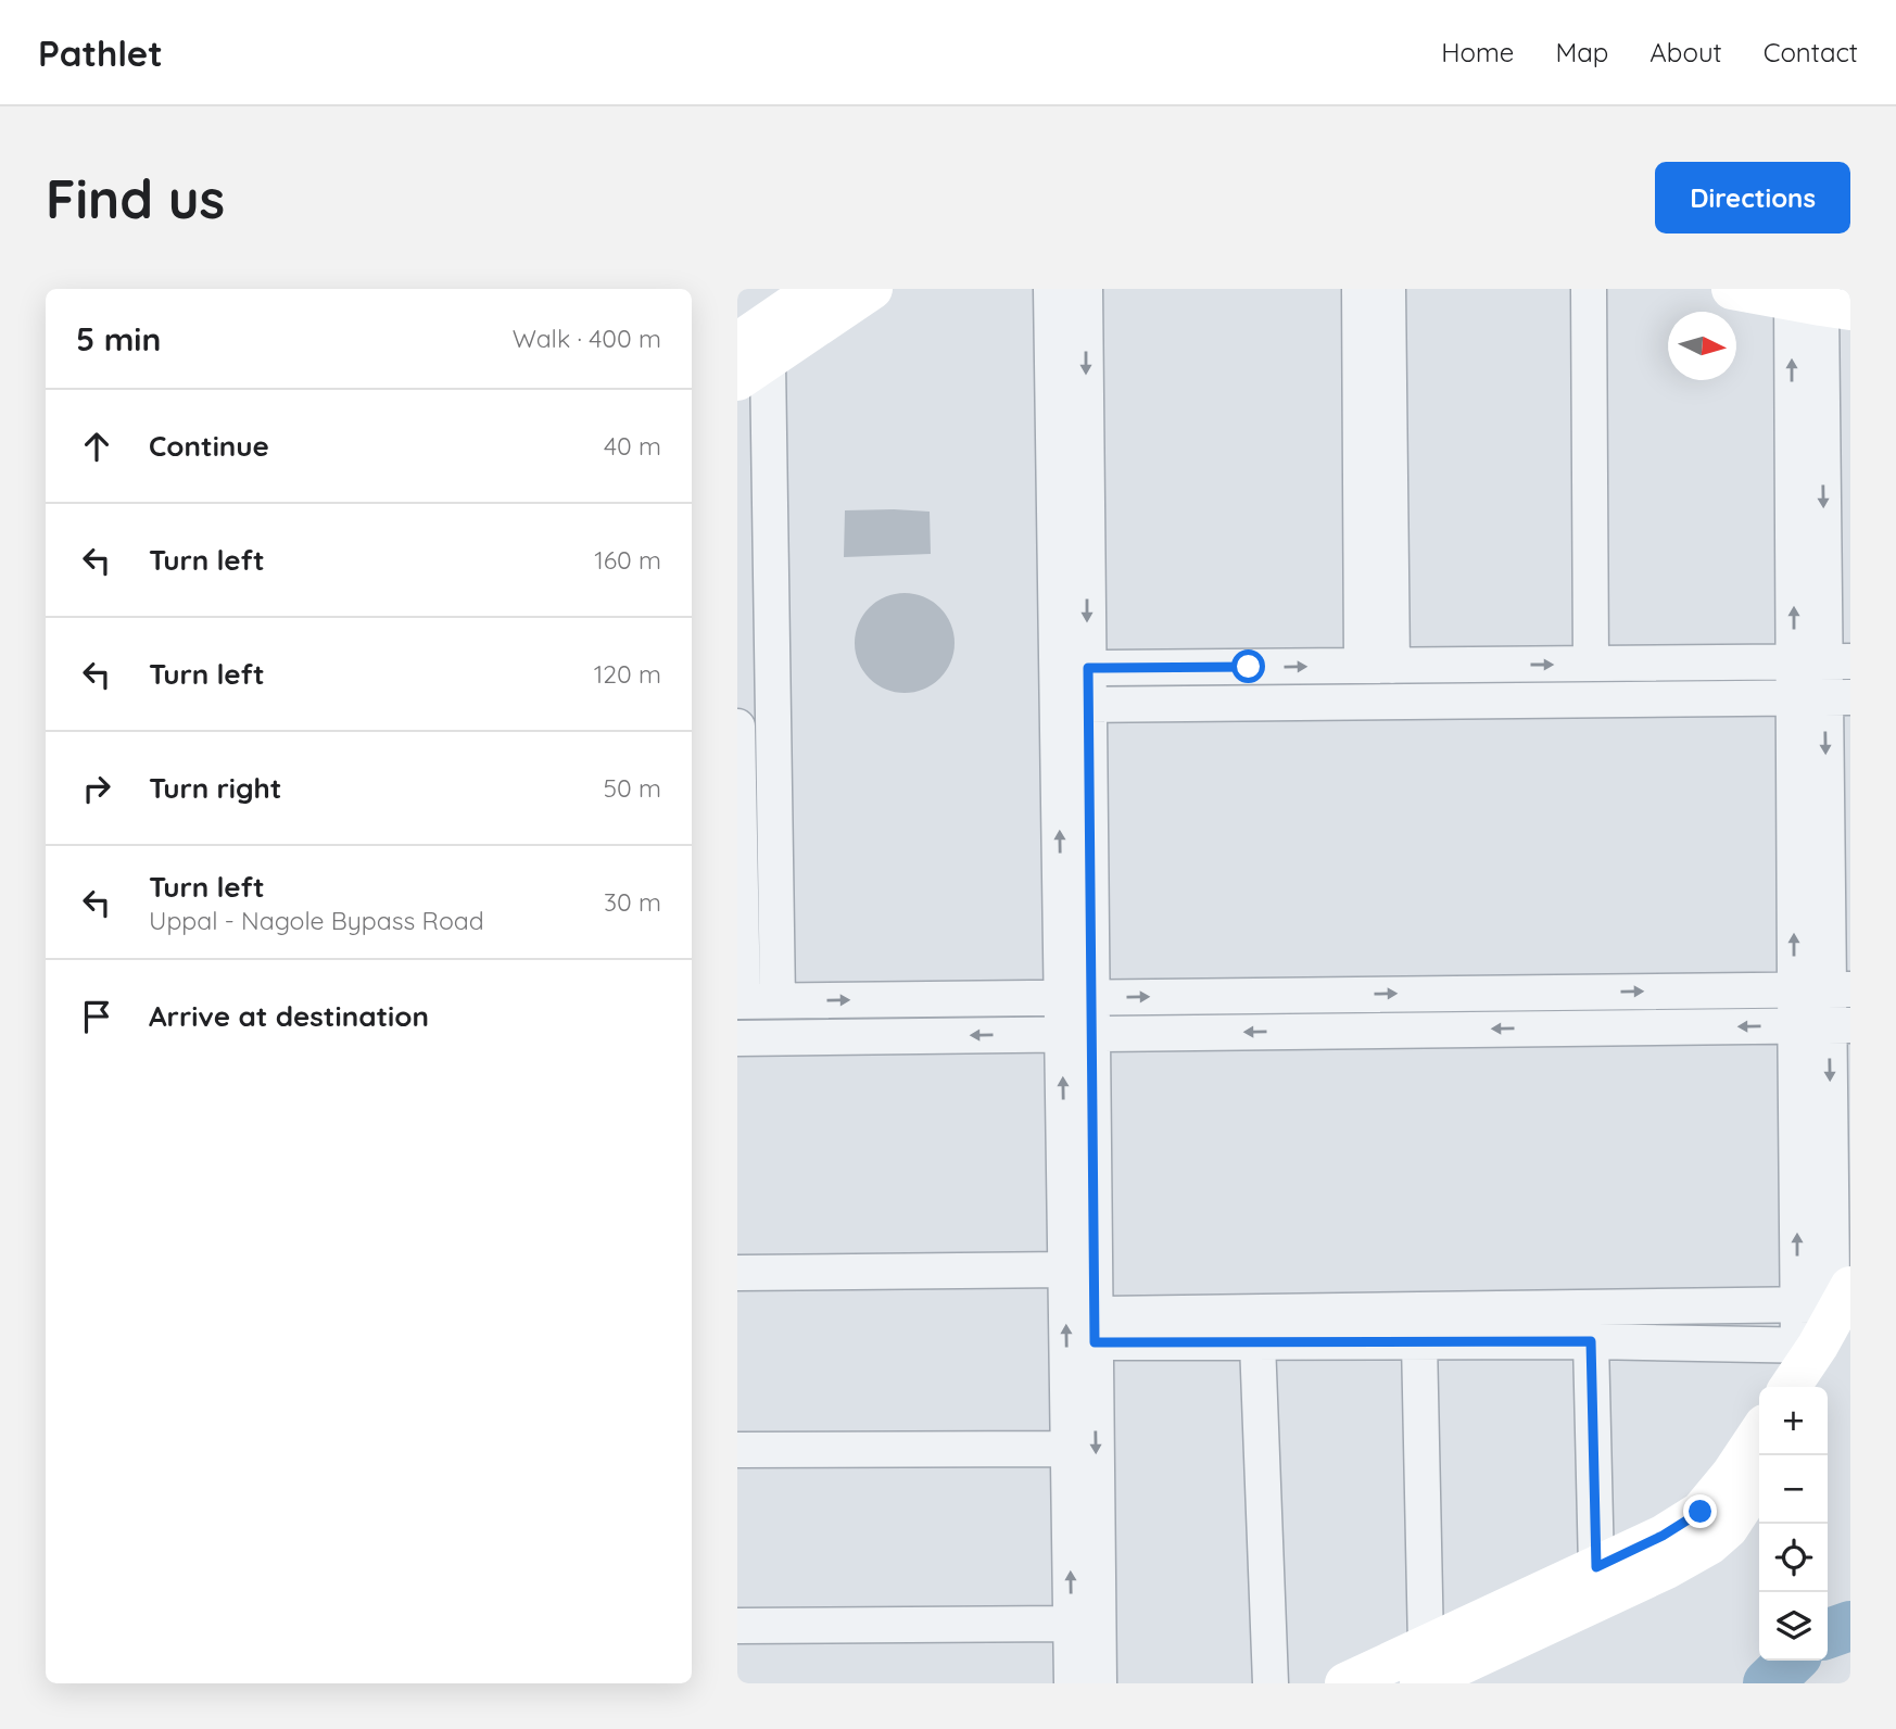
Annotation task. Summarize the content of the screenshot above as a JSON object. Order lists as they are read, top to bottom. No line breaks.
{"north":"right","page":{"header":"Pathlet","nav":["Home","Map","About","Contact"],"buttons":"Directions","title":"Find us","heading":["5 min","Walk · 400 m"],"list":[["Continue","40 m"],["Turn left","160 m"],["Turn left","120 m"],["Turn right","50 m"],["Turn left","Uppal - Nagole Bypass Road","30 m"],"Arrive at destination"],"map_buttons":["+","−"]}}
